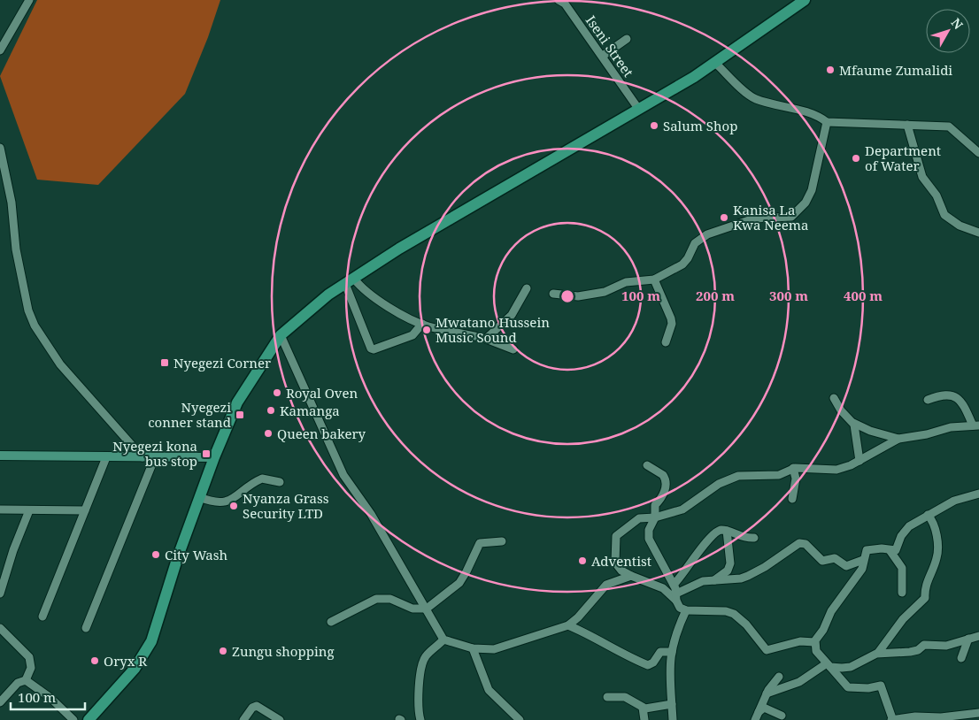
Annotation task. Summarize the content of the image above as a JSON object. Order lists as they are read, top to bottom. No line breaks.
{"streets":{"street":["Iseni Street"]},"places":{"other":["Mfaume Zumalidi","Salum Shop","Department of Water","Kanisa La Kwa Neema","Mwatano Hussein Music Sound","Royal Oven","Kamanga","Queen bakery","Nyanza Grass Security LTD","City Wash","Adventist","Zungu shopping","Oryx R"],"transit":["Nyegezi Corner","Nyegezi conner stand","Nyegezi kona bus stop"]},"scale_bar":"100 m","north":"top right","rings":["100 m","200 m","300 m","400 m"]}
